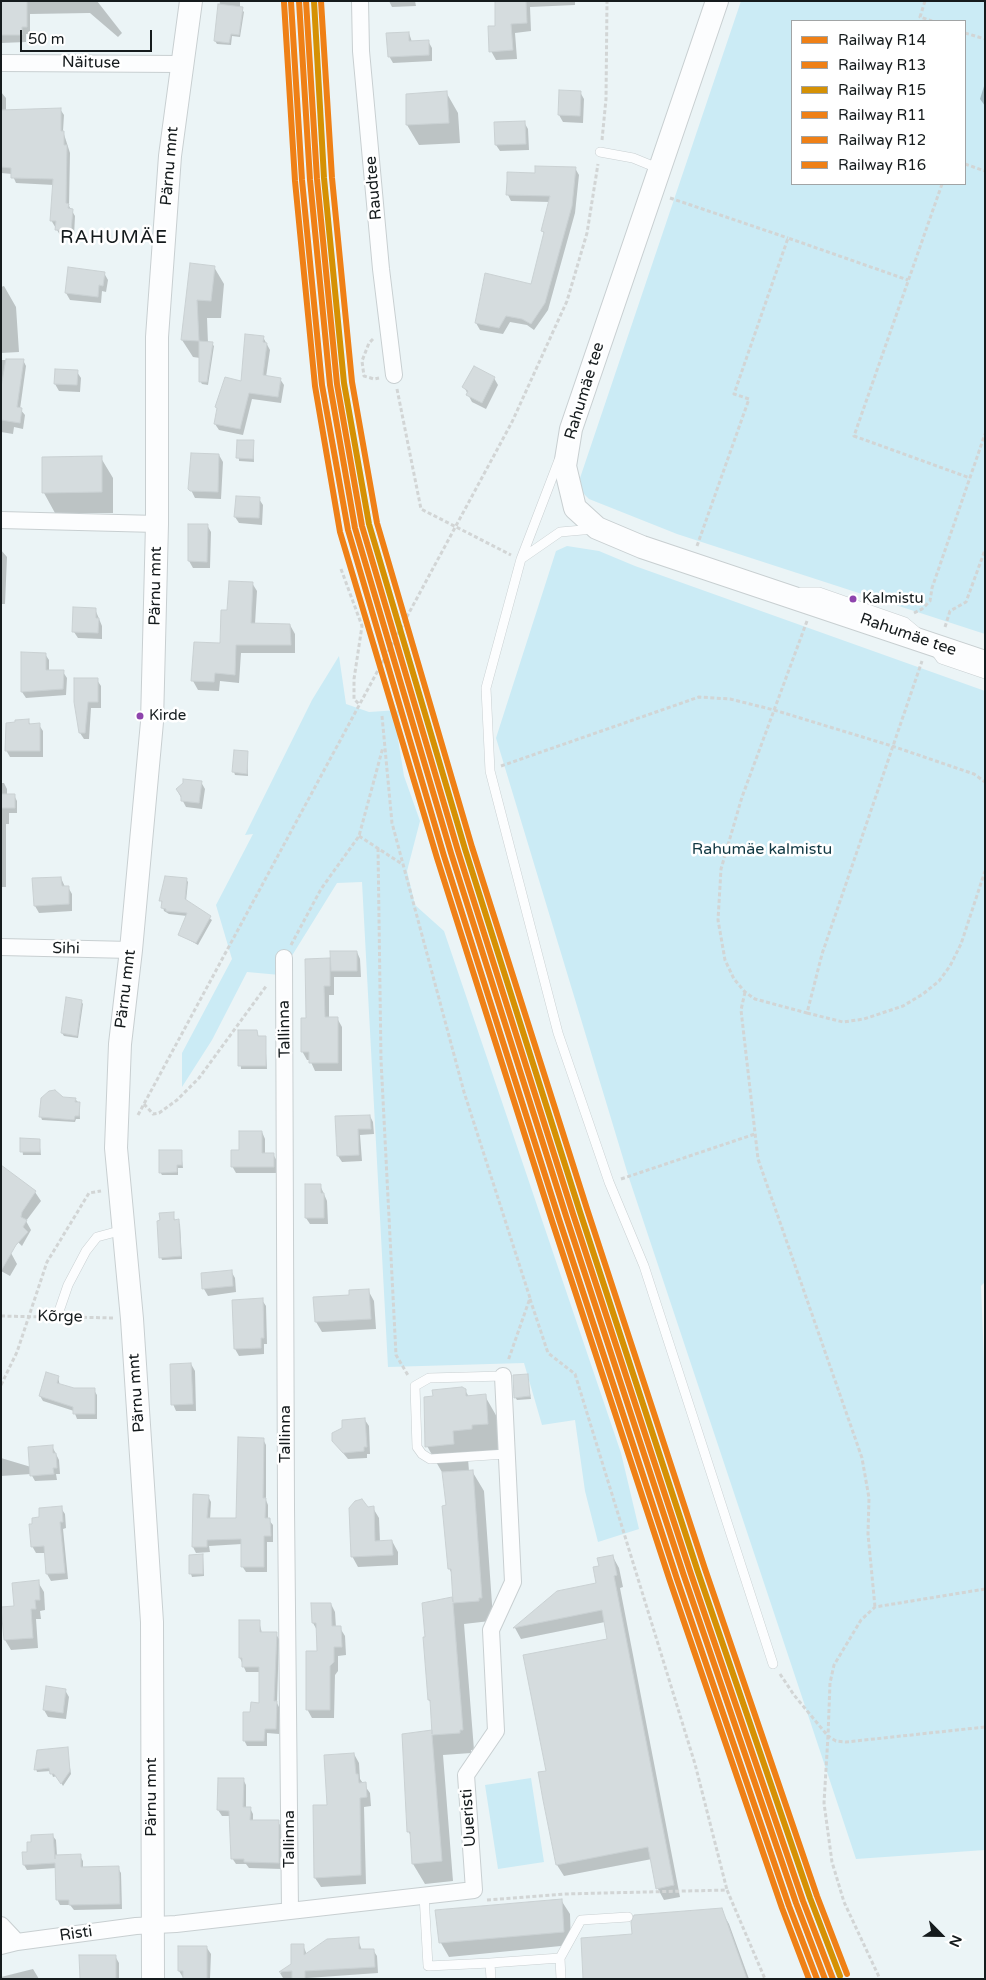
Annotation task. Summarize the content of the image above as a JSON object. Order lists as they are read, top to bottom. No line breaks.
{"streets":{"main road":["Pärnu mnt","Rahumäe tee"],"street":["Näituse","Raudtee","Sihi","Tallinna","Uueristi","Risti"],"path":["Kõrge"]},"crossings":[["Näituse","Pärnu mnt"],["Pärnu mnt","Sihi"],["Pärnu mnt","Risti"]],"districts":["RAHUMÄE"],"parks":["Rahumäe kalmistu"],"places":["Kalmistu","Kirde"],"lines":["rail line R14","rail line R13","rail line R15","rail line R12","rail line R11","rail line R16"],"legend":["Railway R14","Railway R13","Railway R15","Railway R11","Railway R12","Railway R16"],"scale_bar":"50 m","north":"bottom right"}
